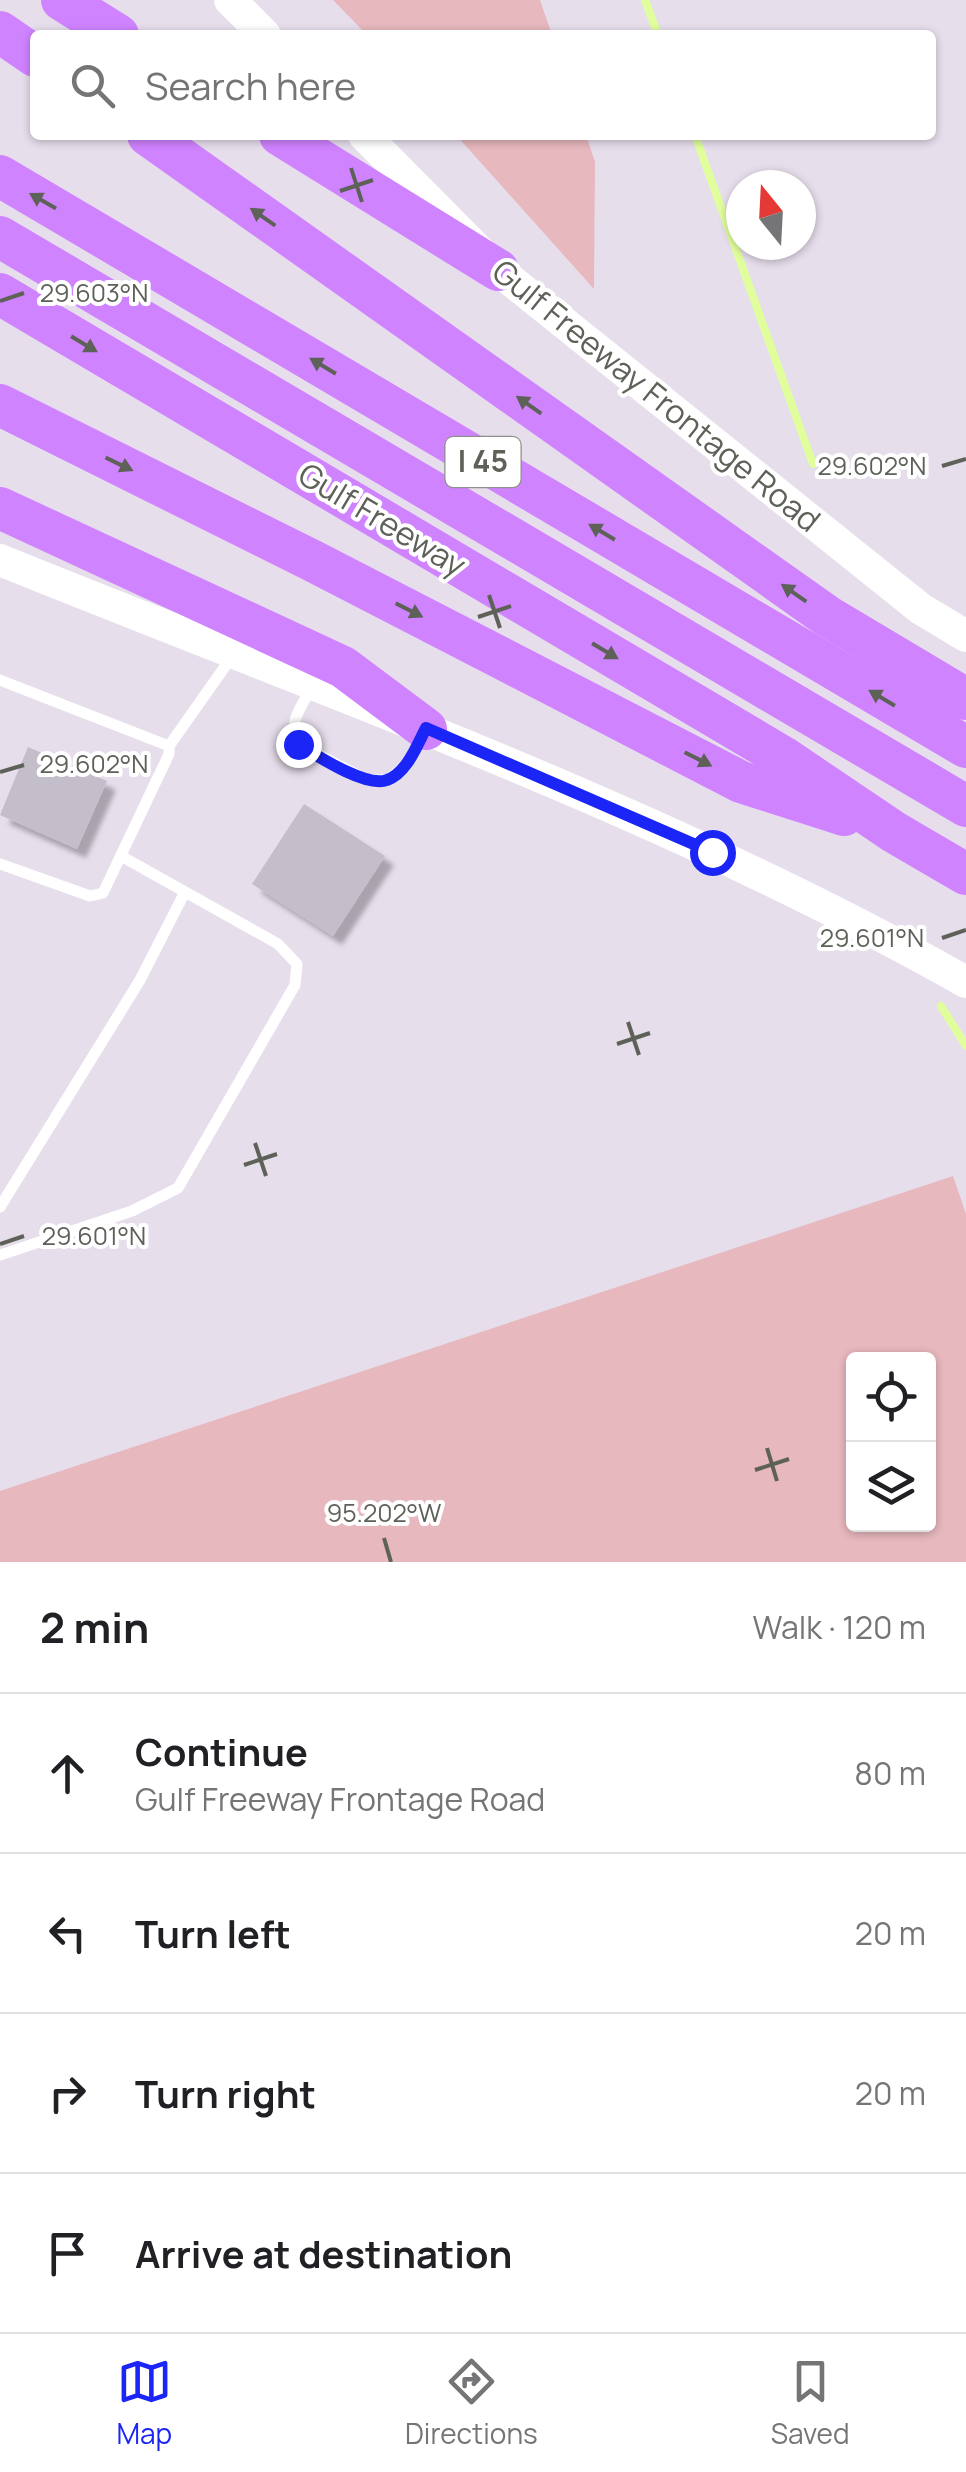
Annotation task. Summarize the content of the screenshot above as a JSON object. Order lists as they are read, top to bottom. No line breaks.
{"streets":{"highway":["I 45","Gulf Freeway"],"main road":["Gulf Freeway Frontage Road"]},"north":"top","page":{"search":"Search here","heading":["2 min","Walk · 120 m"],"list":[["Continue","Gulf Freeway Frontage Road","80 m"],["Turn left","20 m"],["Turn right","20 m"],"Arrive at destination"],"nav":["Map","Directions","Saved"]},"coordinates":["29.603°N","29.602°N","29.601°N","95.202°W"]}
